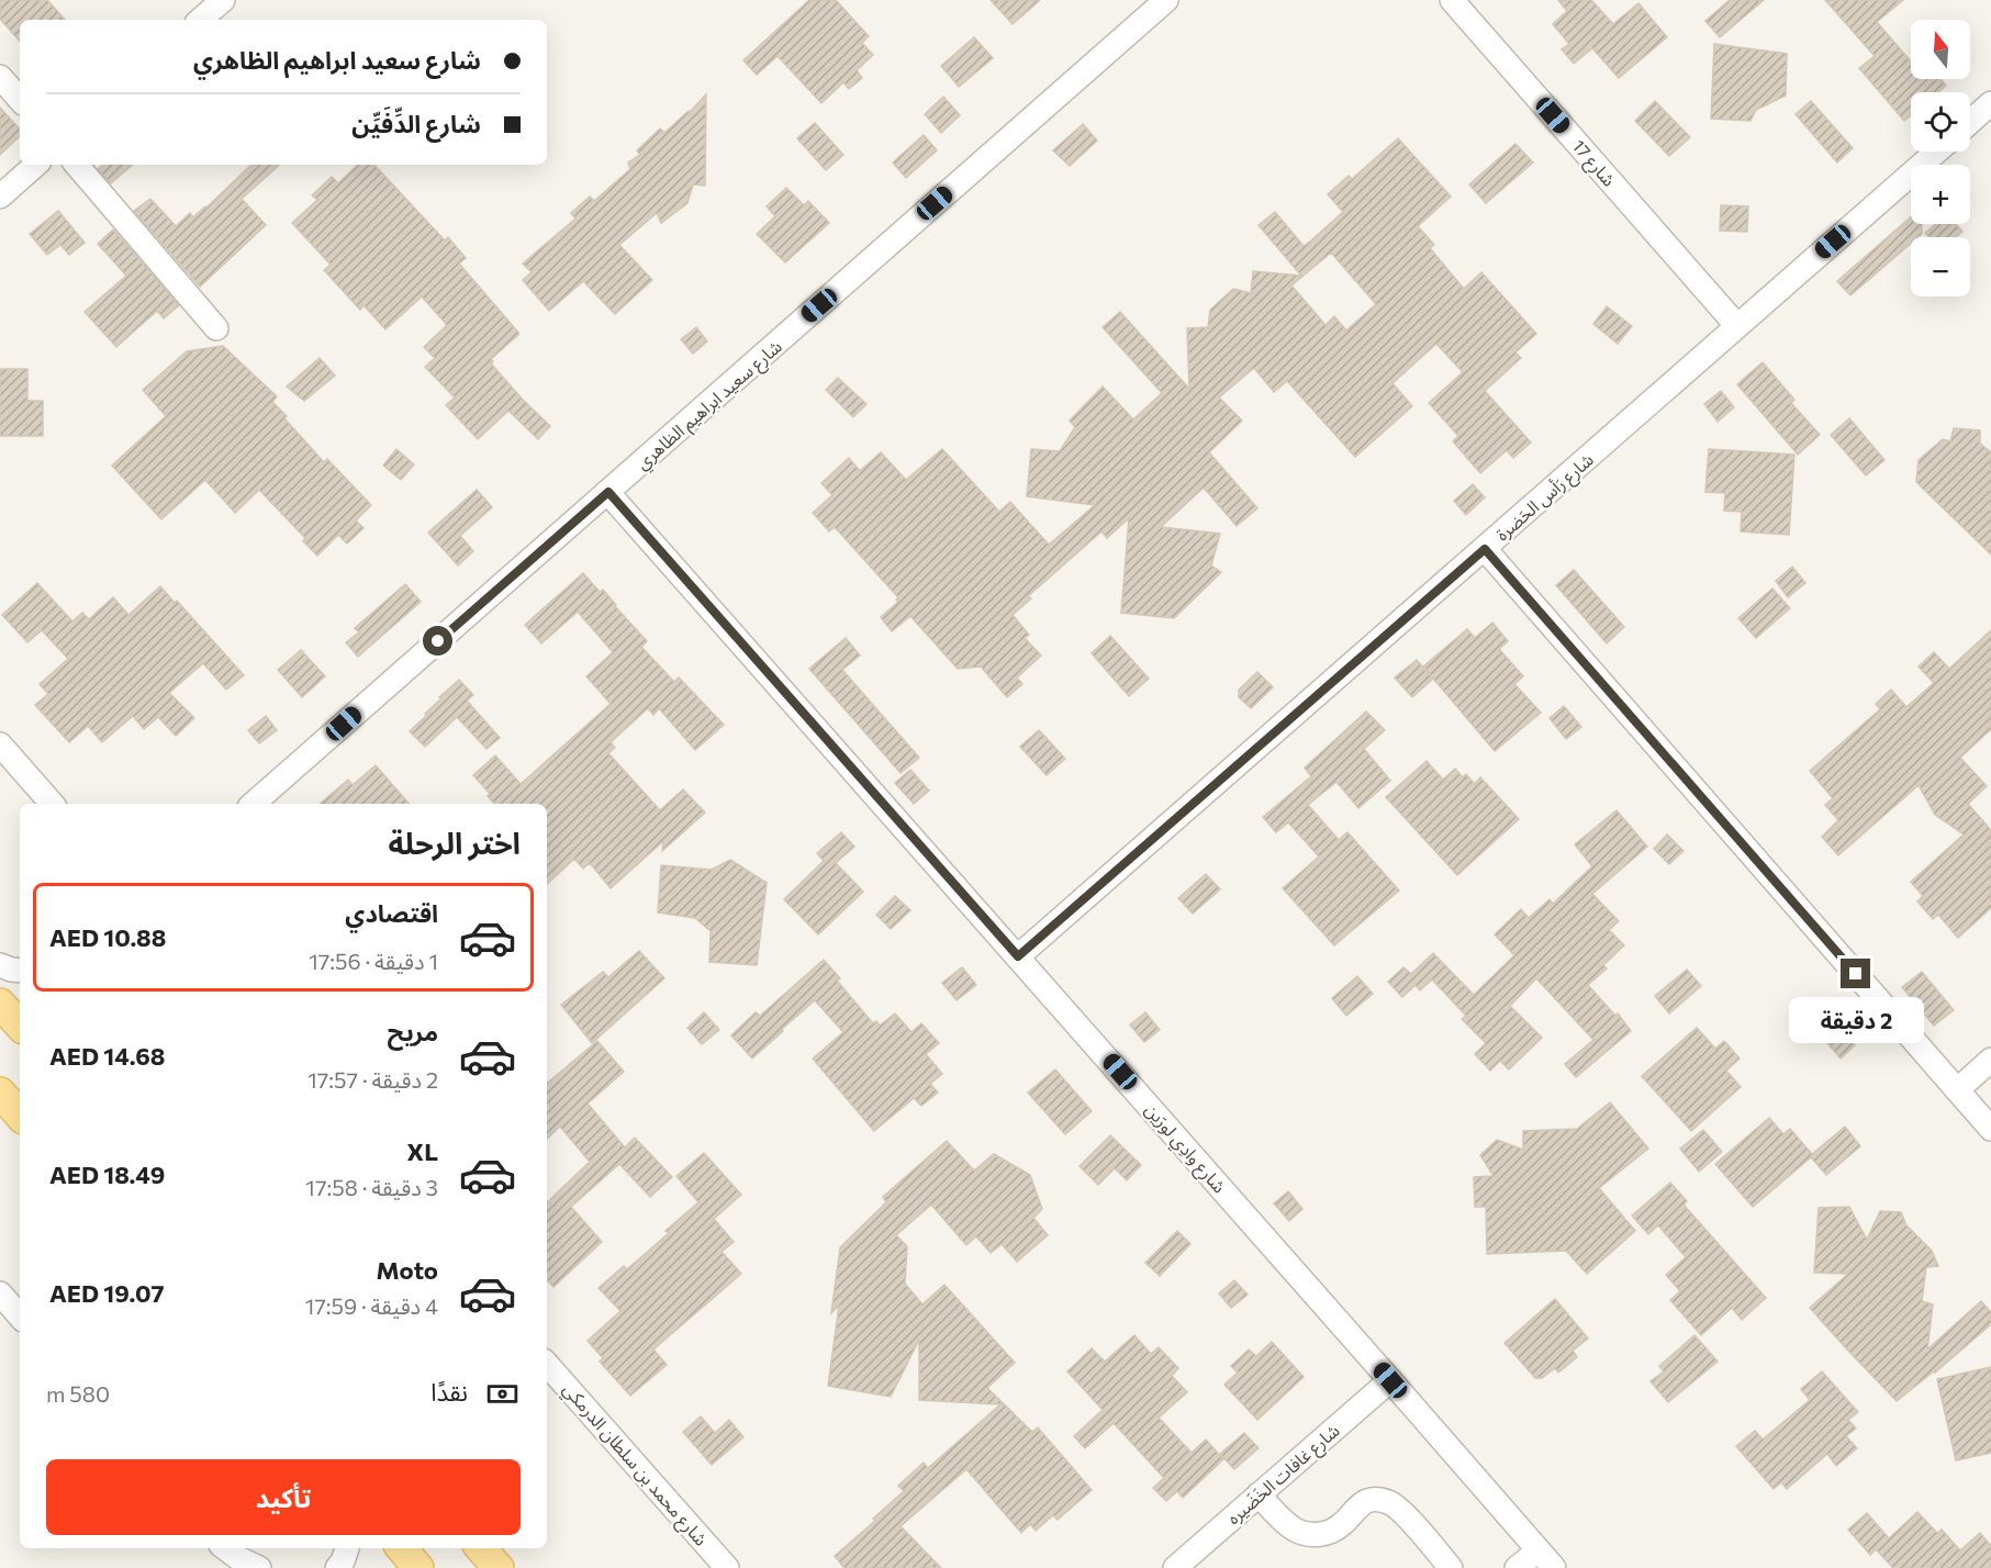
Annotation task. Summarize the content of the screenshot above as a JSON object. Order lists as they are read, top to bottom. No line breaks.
{"streets":{"street":["شارع 17","شارع سعيد ابراهيم الظاهري","شارع رَأس الحَضرة","شارع وادِي لورَين","شارع محمد بن سلطان الدرمكي","شارع غافات الخَضَيره"]},"crossings":[["شارع 17","شارع رَأس الحَضرة"],["شارع سعيد ابراهيم الظاهري","شارع وادِي لورَين"],["شارع رَأس الحَضرة","شارع وادِي لورَين"],["شارع وادِي لورَين","شارع غافات الخَضَيره"]],"north":"top","page":{"map_buttons":["+","−"],"banner":["شارع سعيد ابراهيم الظاهري","شارع الدِّفَيِّن"],"heading":"اختر الرحلة","list":[{"name":"اقتصادي","note":"1 دقيقة · 17:56","value":"AED 10.88"},{"name":"مريح","note":"2 دقيقة · 17:57","value":"AED 14.68"},{"name":"XL","note":"3 دقيقة · 17:58","value":"AED 18.49"},{"name":"Moto","note":"4 دقيقة · 17:59","value":"AED 19.07"}],"bubble":"2 دقيقة","pay":["نقدًا","580 m"],"buttons":"تأكيد"}}
